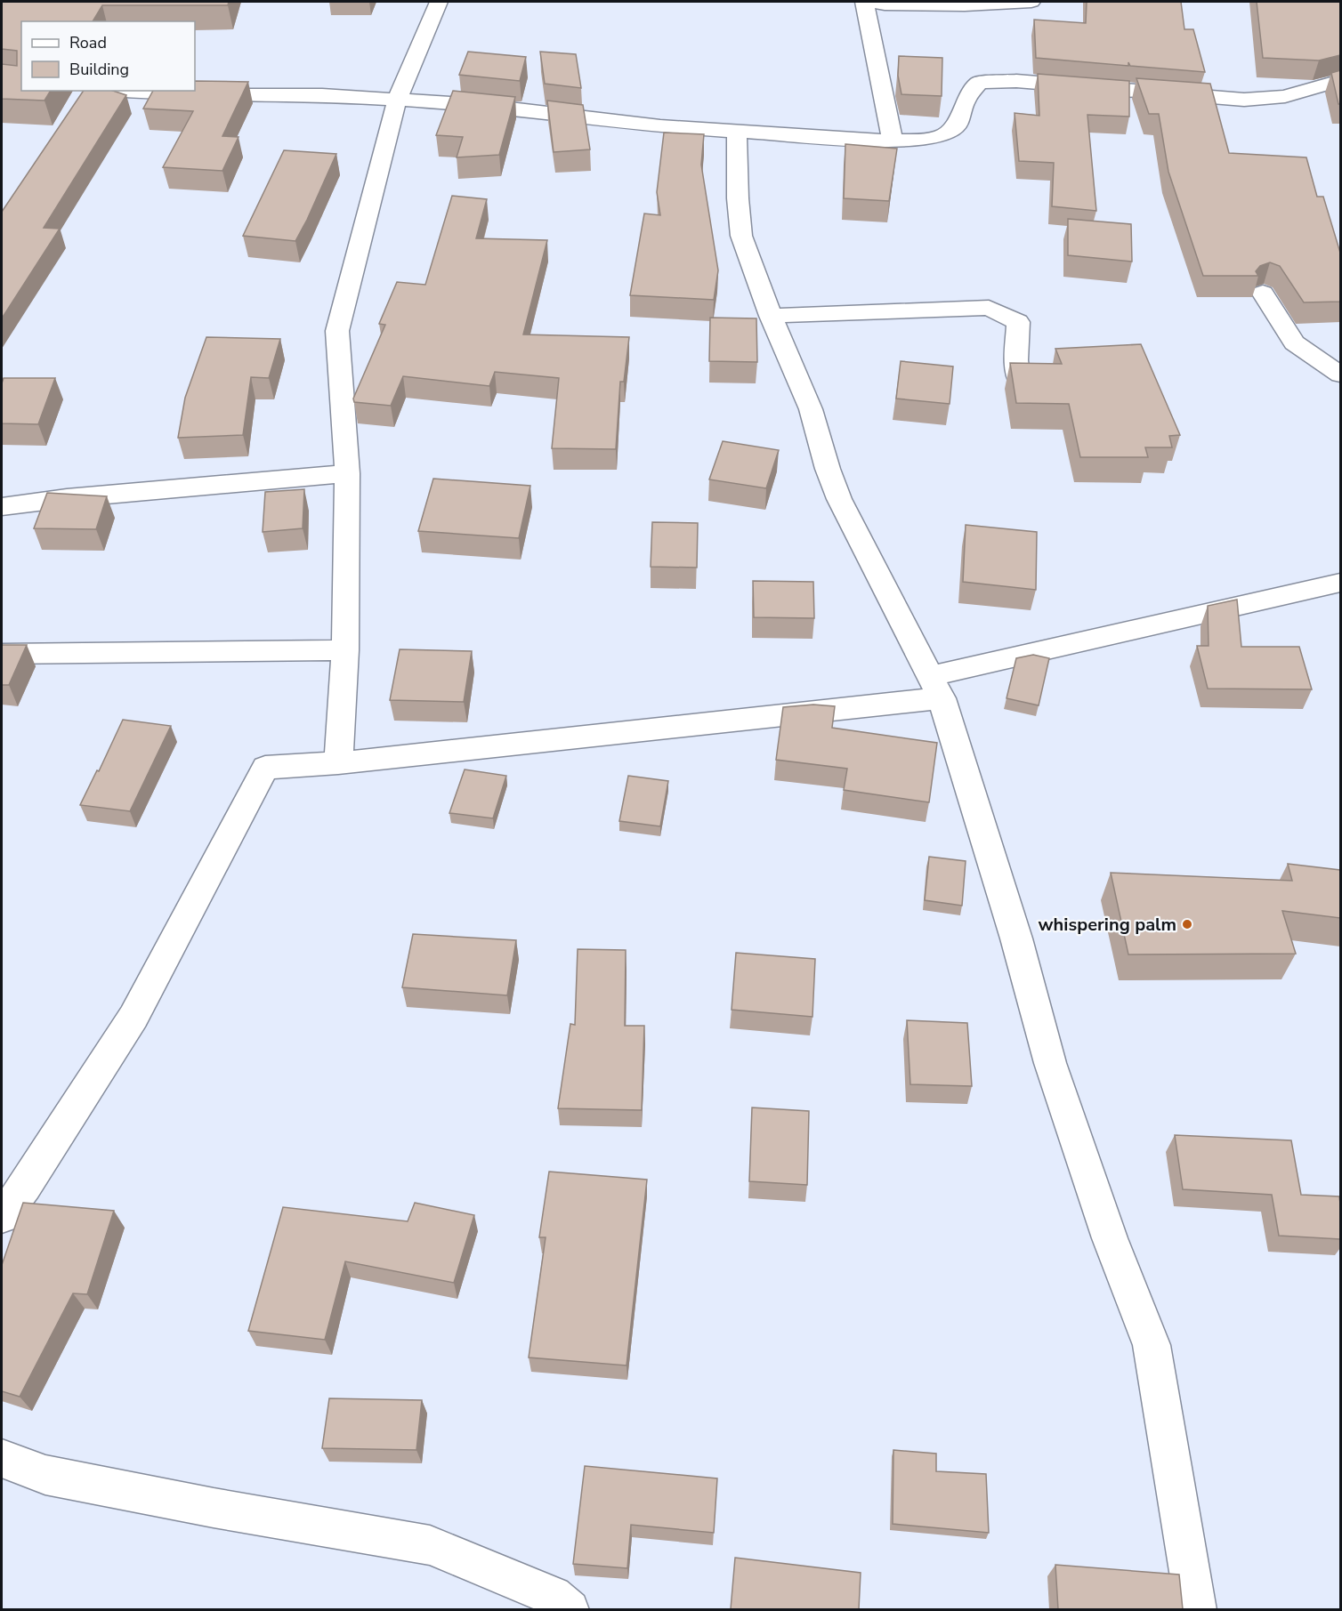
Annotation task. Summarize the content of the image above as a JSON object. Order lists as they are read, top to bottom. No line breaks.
{"places":["whispering palm"],"legend":["Road","Building"]}
